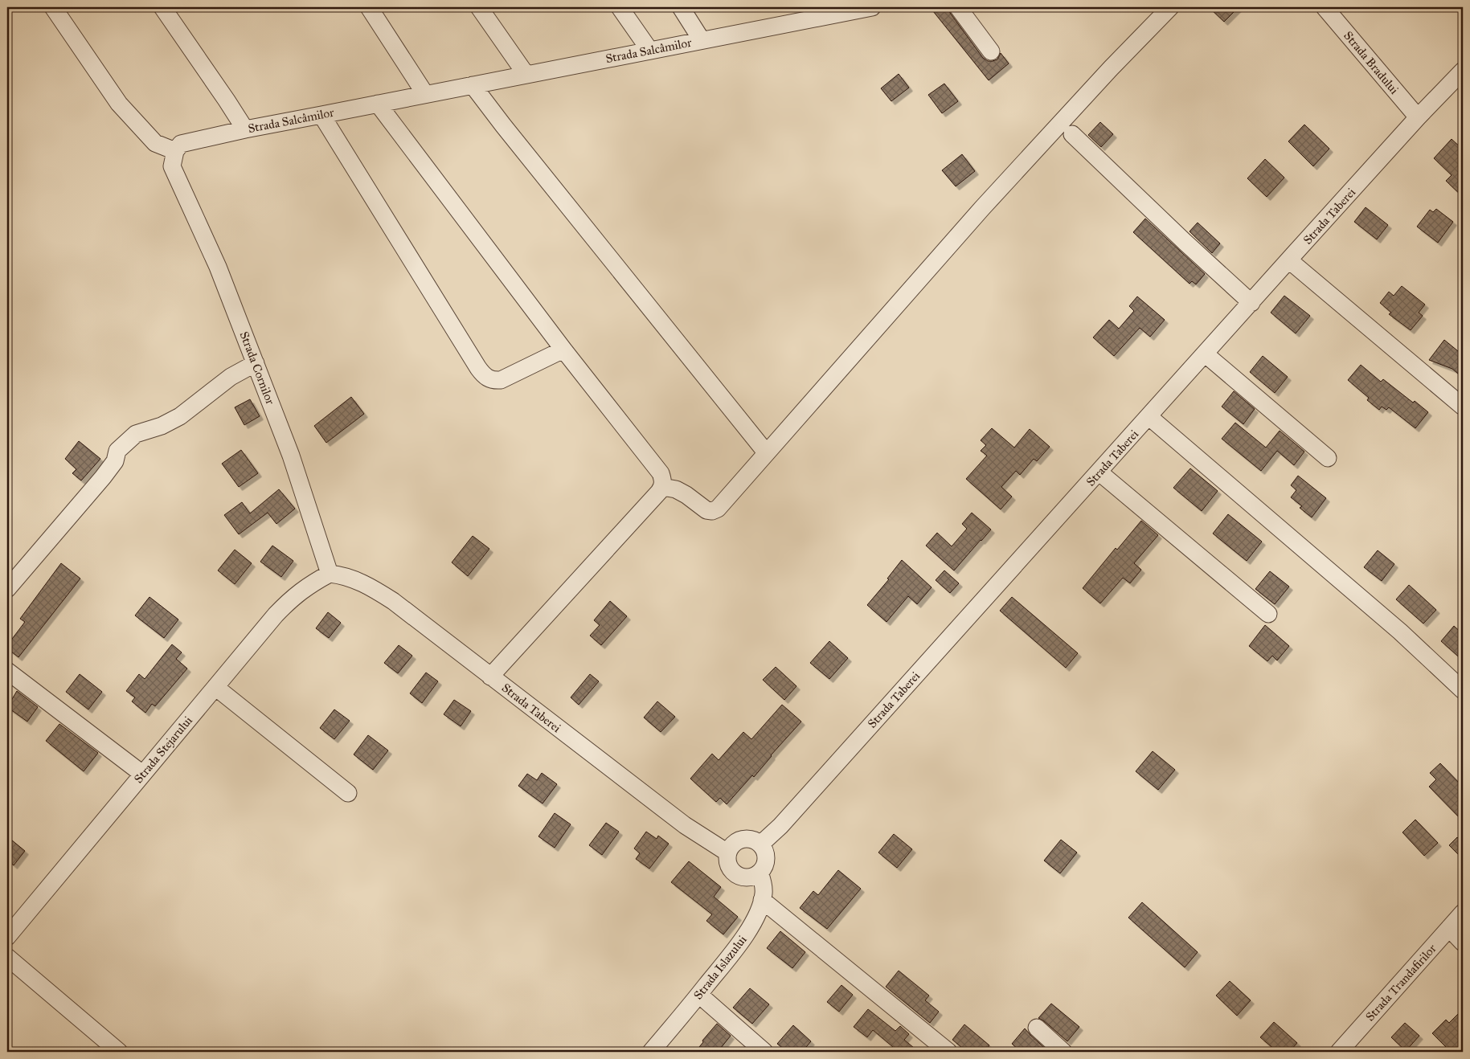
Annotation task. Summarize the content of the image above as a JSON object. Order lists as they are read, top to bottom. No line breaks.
{"streets":{"street":["Strada Salcâmilor","Strada Bradului","Strada Taberei","Strada Cornilor","Strada Stejarului","Strada Islazului","Strada Trandafirilor"]},"crossings":[["Strada Salcâmilor","Strada Cornilor"],["Strada Bradului","Strada Taberei"],["Strada Taberei","Strada Cornilor"],["Strada Taberei","Strada Stejarului"],["Strada Taberei","Strada Islazului"],["Strada Cornilor","Strada Stejarului"]]}
